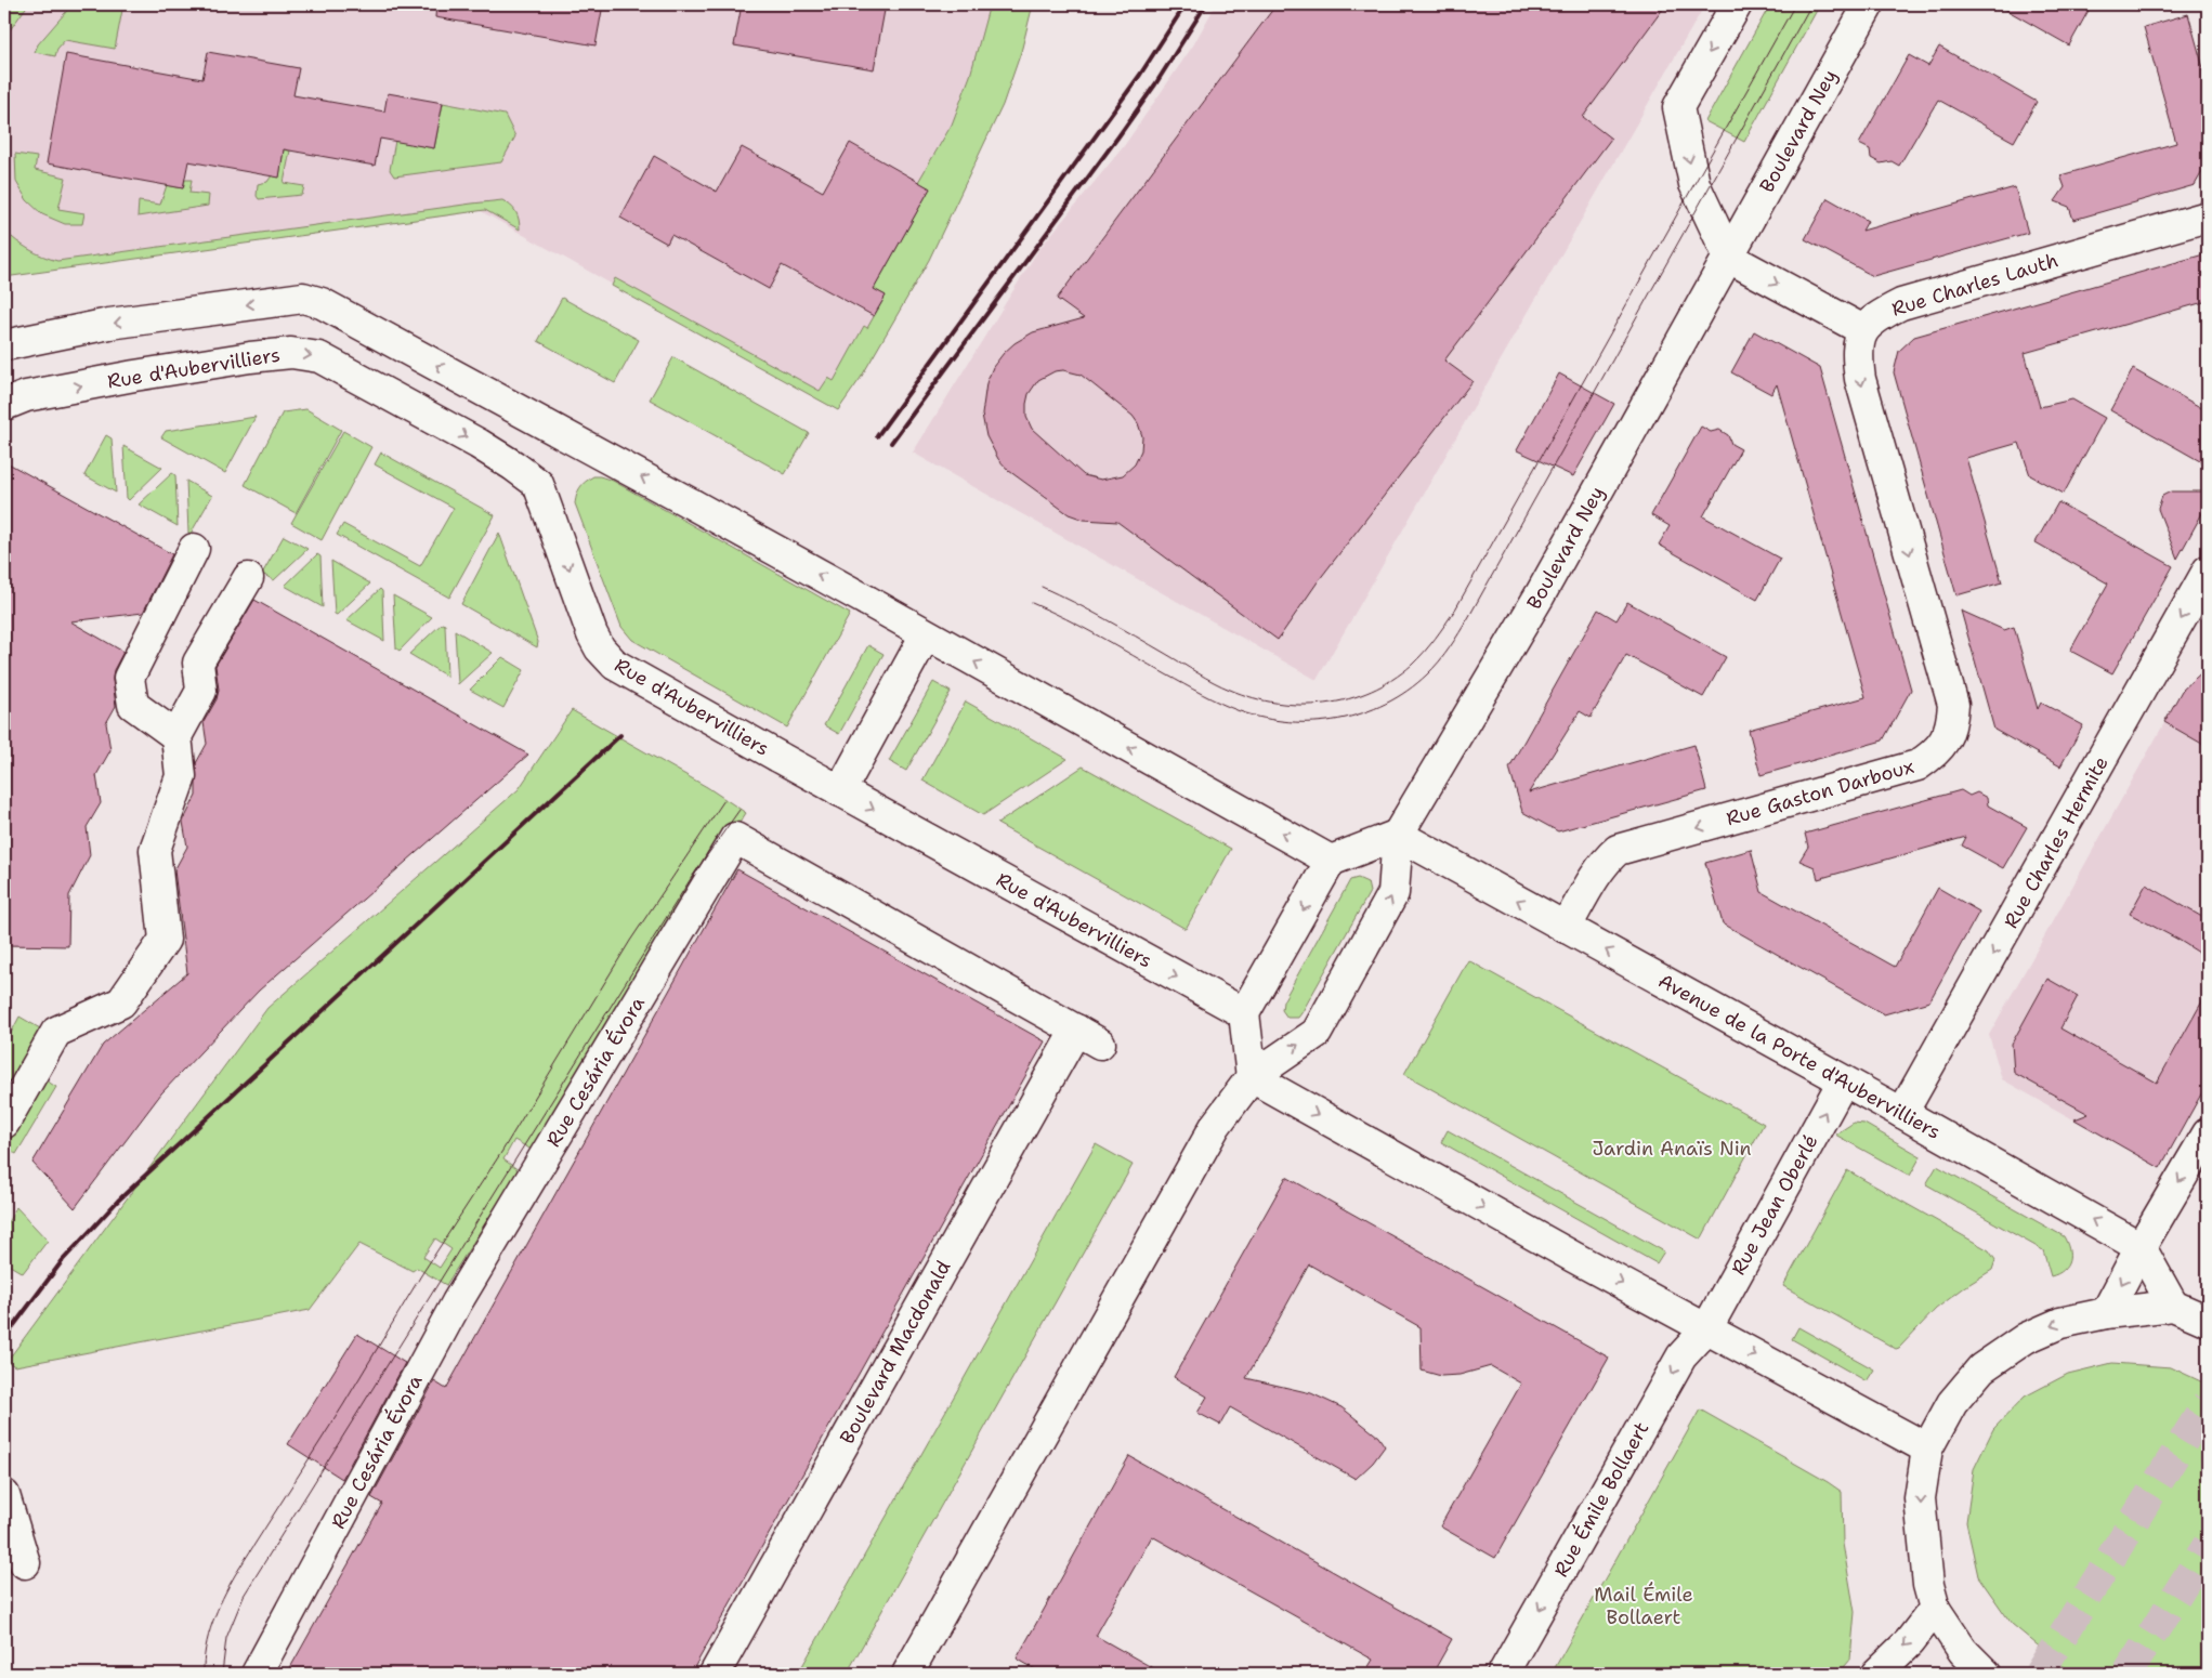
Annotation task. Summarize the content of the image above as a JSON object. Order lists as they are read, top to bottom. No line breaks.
{"streets":{"main road":["Boulevard Ney","Rue Charles Lauth","Rue d'Aubervilliers","Rue Gaston Darboux","Rue Charles Hermite","Avenue de la Porte d'Aubervilliers","Rue Cesária Évora","Rue Jean Oberlé","Boulevard Macdonald","Rue Émile Bollaert"]},"crossings":[["Boulevard Ney","Avenue de la Porte d'Aubervilliers"],["Rue Charles Lauth","Rue Gaston Darboux"],["Rue Gaston Darboux","Avenue de la Porte d'Aubervilliers"],["Rue Charles Hermite","Avenue de la Porte d'Aubervilliers"],["Avenue de la Porte d'Aubervilliers","Rue Jean Oberlé"],["Rue Cesária Évora","Boulevard Macdonald"],["Rue Jean Oberlé","Rue Émile Bollaert"]],"one_way":["Rue Charles Hermite","Avenue de la Porte d'Aubervilliers","Rue Jean Oberlé","Rue Émile Bollaert"],"parks":["Jardin Anaïs Nin","Mail Émile Bollaert"]}
